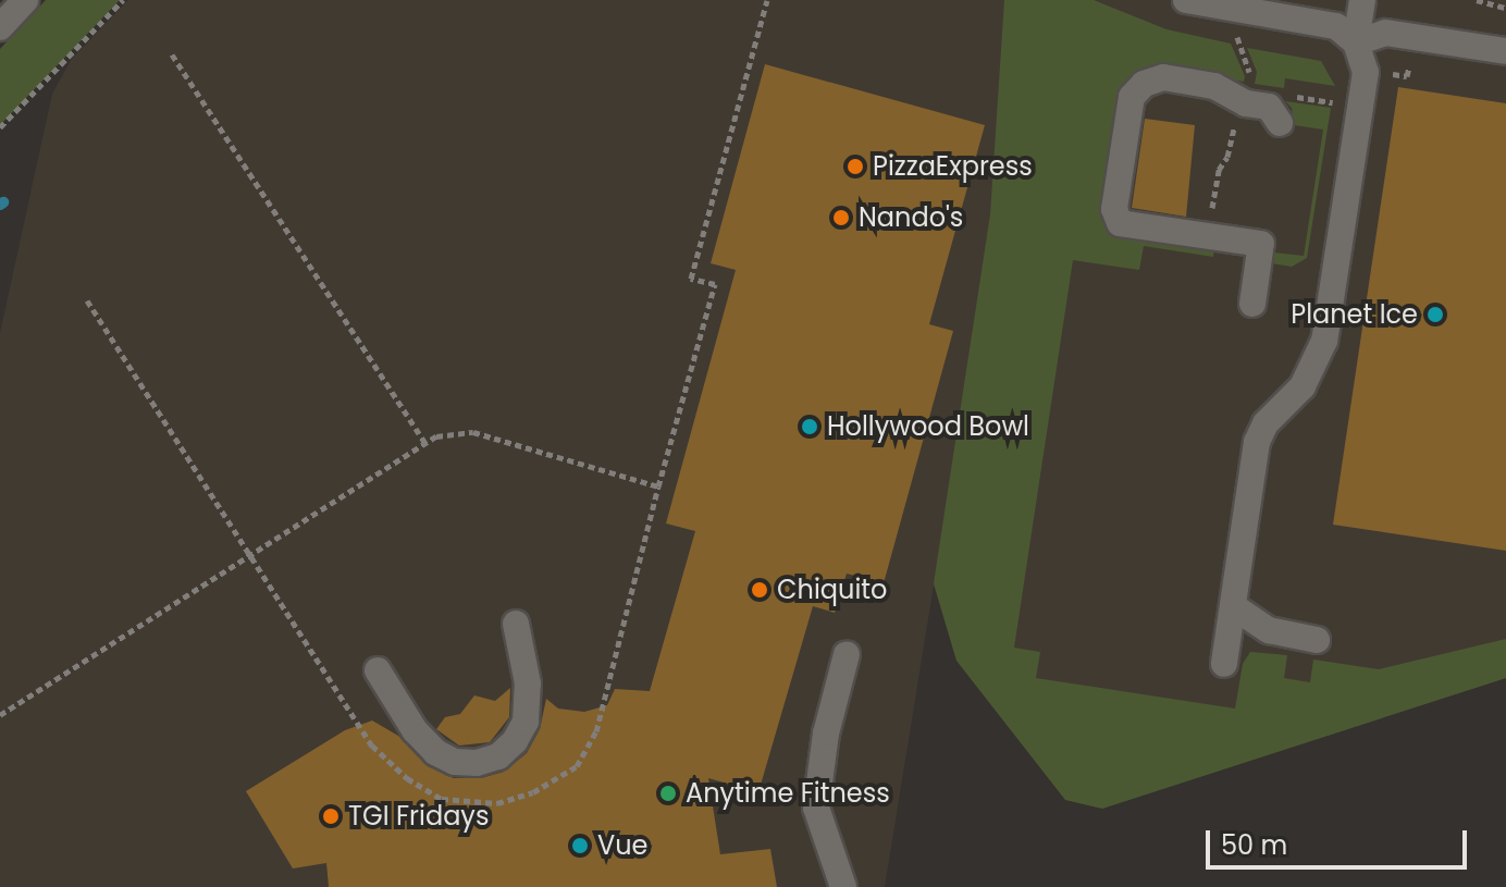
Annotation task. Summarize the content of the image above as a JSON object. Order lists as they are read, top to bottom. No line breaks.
{"places":["PizzaExpress","Nando's","Planet Ice","Hollywood Bowl","Chiquito","Anytime Fitness","TGI Fridays","Vue"],"scale_bar":"50 m"}
